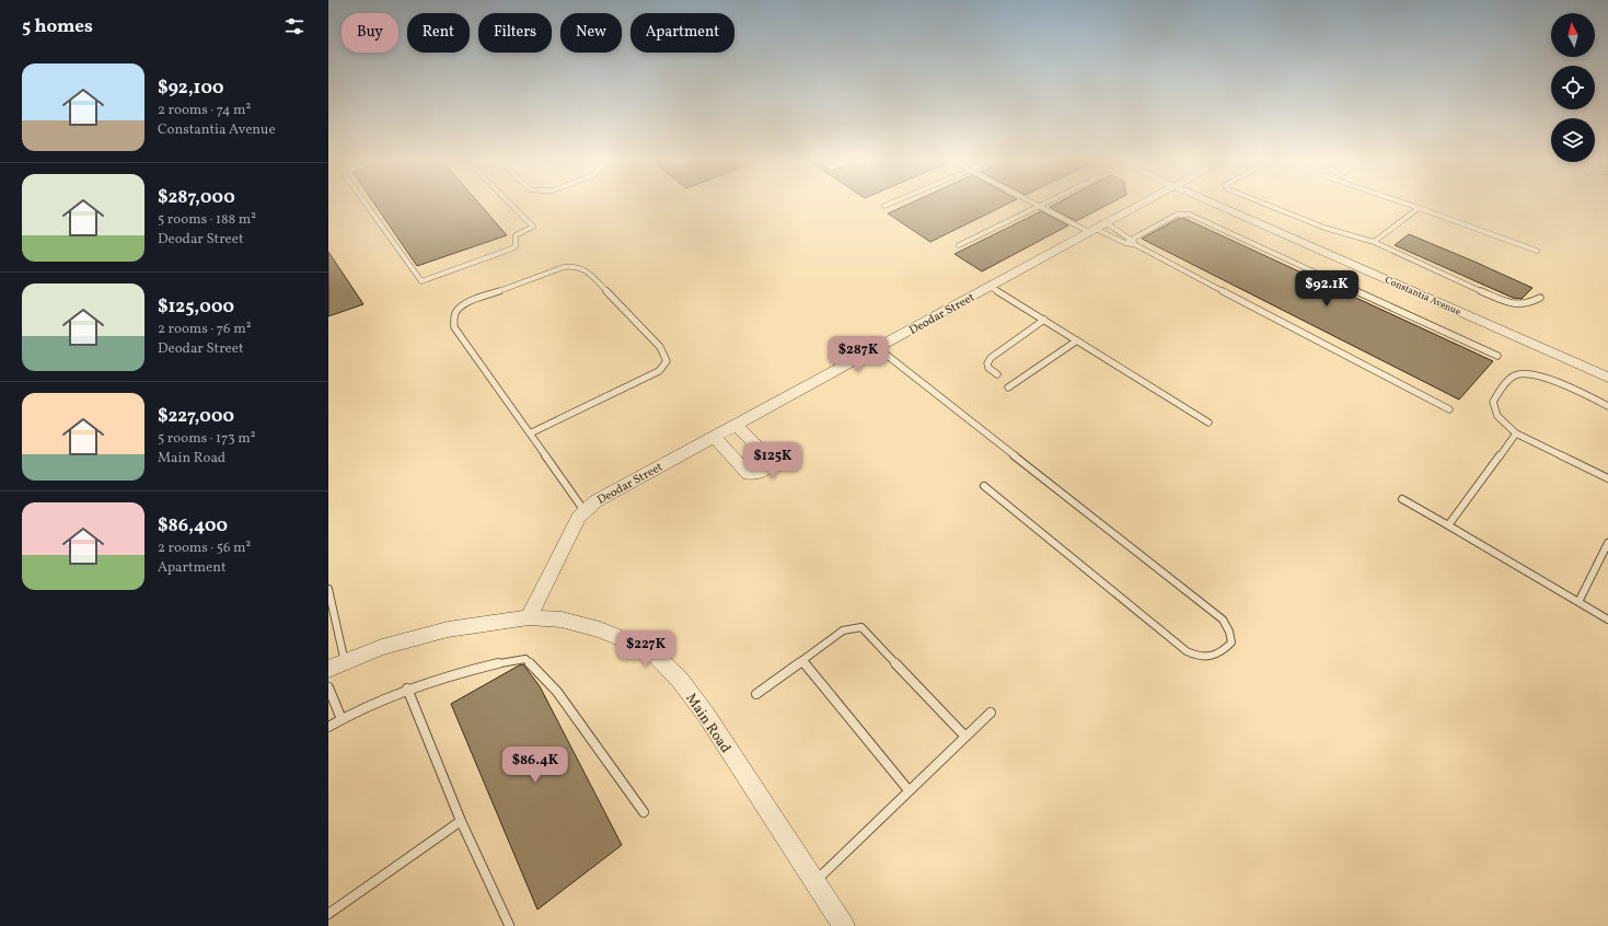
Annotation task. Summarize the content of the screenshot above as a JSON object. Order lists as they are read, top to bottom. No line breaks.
{"streets":{"street":["Constantia Avenue","Deodar Street","Main Road"]},"crossings":[["Deodar Street","Main Road"]],"north":"top","page":{"heading":"5 homes","chip":["Buy","Rent","Filters","New","Apartment"],"list":[{"name":"$92,100","note":"2 rooms · 74 m² · Constantia Avenue"},{"name":"$287,000","note":"5 rooms · 188 m² · Deodar Street"},{"name":"$125,000","note":"2 rooms · 76 m² · Deodar Street"},{"name":"$227,000","note":"5 rooms · 173 m² · Main Road"},{"name":"$86,400","note":"2 rooms · 56 m² · Apartment"}],"price":["$92.1K","$287K","$125K","$227K","$86.4K"]}}
